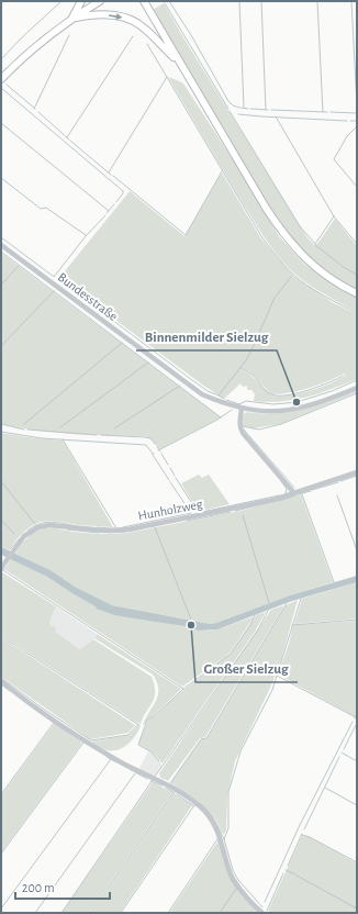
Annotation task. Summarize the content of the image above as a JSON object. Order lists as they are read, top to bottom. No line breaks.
{"streets":{"street":["Bundesstraße","Hunholzweg"]},"places":["Binnenmilder Sielzug","Großer Sielzug"],"scale_bar":"200 m"}
